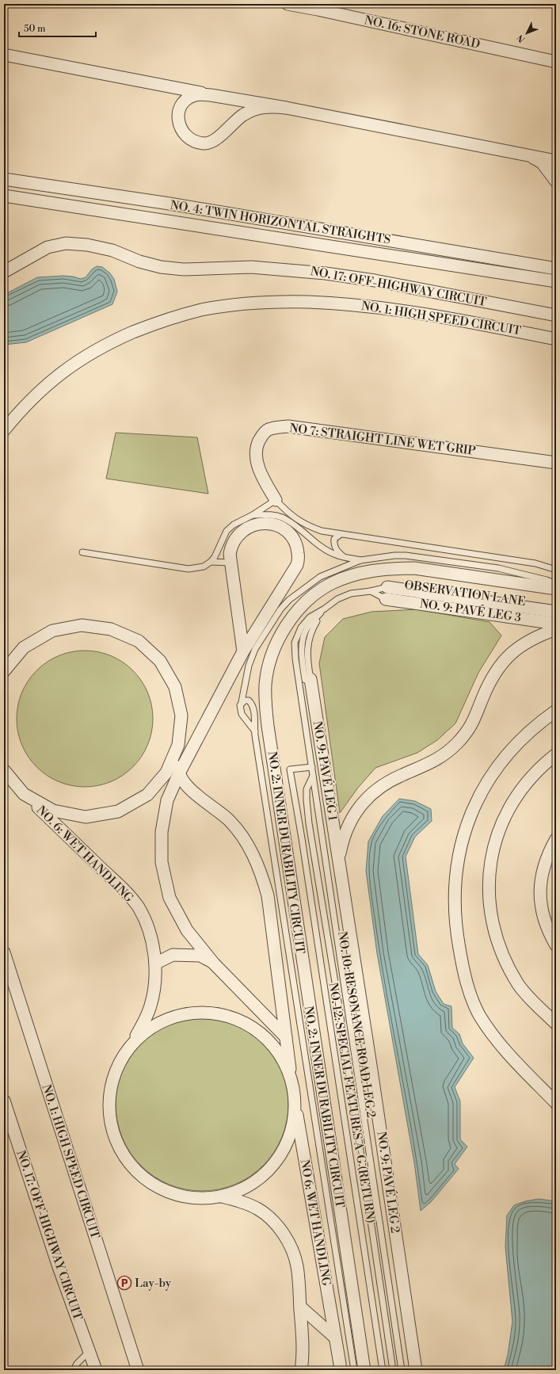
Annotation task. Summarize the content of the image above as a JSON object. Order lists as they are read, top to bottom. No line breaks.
{"streets":{"street":["NO. 16: STONE ROAD","NO. 4: TWIN HORIZONTAL STRAIGHTS","NO. 17: OFF-HIGHWAY CIRCUIT","NO. 1: HIGH SPEED CIRCUIT","NO 7: STRAIGHT LINE WET GRIP","NO. 9: PAVÉ LEG 3","NO. 9: PAVÉ LEG 1","NO. 2: INNER DURABILITY CIRCUIT","NO. 6: WET HANDLING","NO. 10: RESONANCE ROAD LEG 2","NO. 9: PAVÉ LEG 2","NO 6: WET HANDLING"],"lane":["OBSERVATION LANE","NO. 12: SPECIAL FEATURES A-G (RETURN)"]},"crossings":[["OBSERVATION LANE","NO. 12: SPECIAL FEATURES A-G (RETURN)"],["NO. 9: PAVÉ LEG 1","NO. 10: RESONANCE ROAD LEG 2"],["NO. 9: PAVÉ LEG 1","NO. 9: PAVÉ LEG 2"],["NO. 6: WET HANDLING","NO 6: WET HANDLING"]],"places":{"parking":["Lay-by"]},"scale_bar":"50 m","north":"bottom left"}
